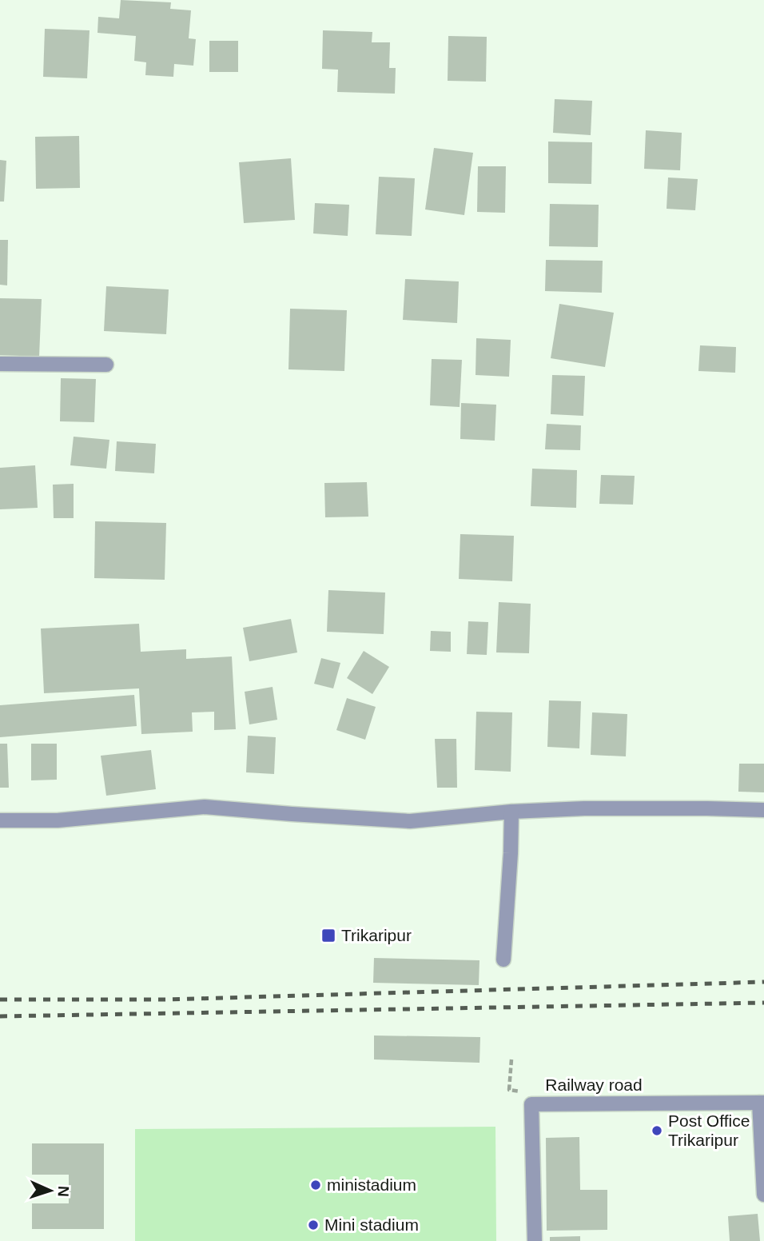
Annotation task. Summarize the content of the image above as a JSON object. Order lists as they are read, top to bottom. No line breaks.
{"streets":{"street":["Railway road"]},"places":{"transit":["Trikaripur"],"other":["Post Office Trikaripur","ministadium","Mini stadium"]},"north":"right"}
